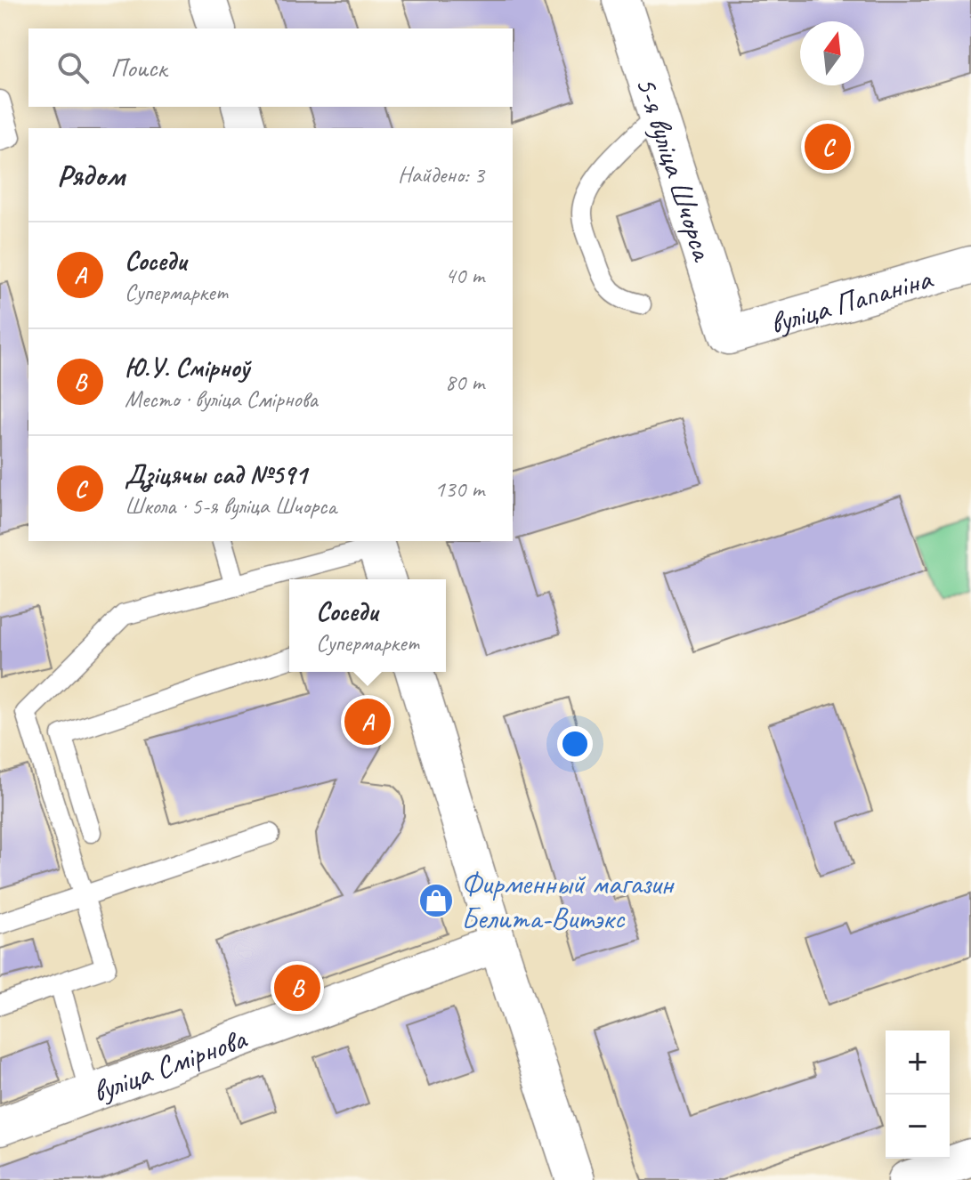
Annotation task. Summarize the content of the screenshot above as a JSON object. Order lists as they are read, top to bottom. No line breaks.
{"streets":{"street":["5-я вуліца Шчорса","вуліца Папаніна","вуліца Смірнова"]},"crossings":[["5-я вуліца Шчорса","вуліца Папаніна"]],"places":{"shop":["Фирменный магазин Белита-Витэкс"]},"north":"top","page":{"search":"Поиск","pins":["C","A","B"],"heading":["Рядом","Найдено: 3"],"list":[{"mark":"A","name":"Соседи","note":"Супермаркет","value":"40 m"},{"mark":"B","name":"Ю.У. Смірноў","note":"Место · вуліца Смірнова","value":"80 m"},{"mark":"C","name":"Дзіцячы сад №591","note":"Школа · 5-я вуліца Шчорса","value":"130 m"}],"popup":["Соседи","Супермаркет"],"map_buttons":["+","−"]}}
